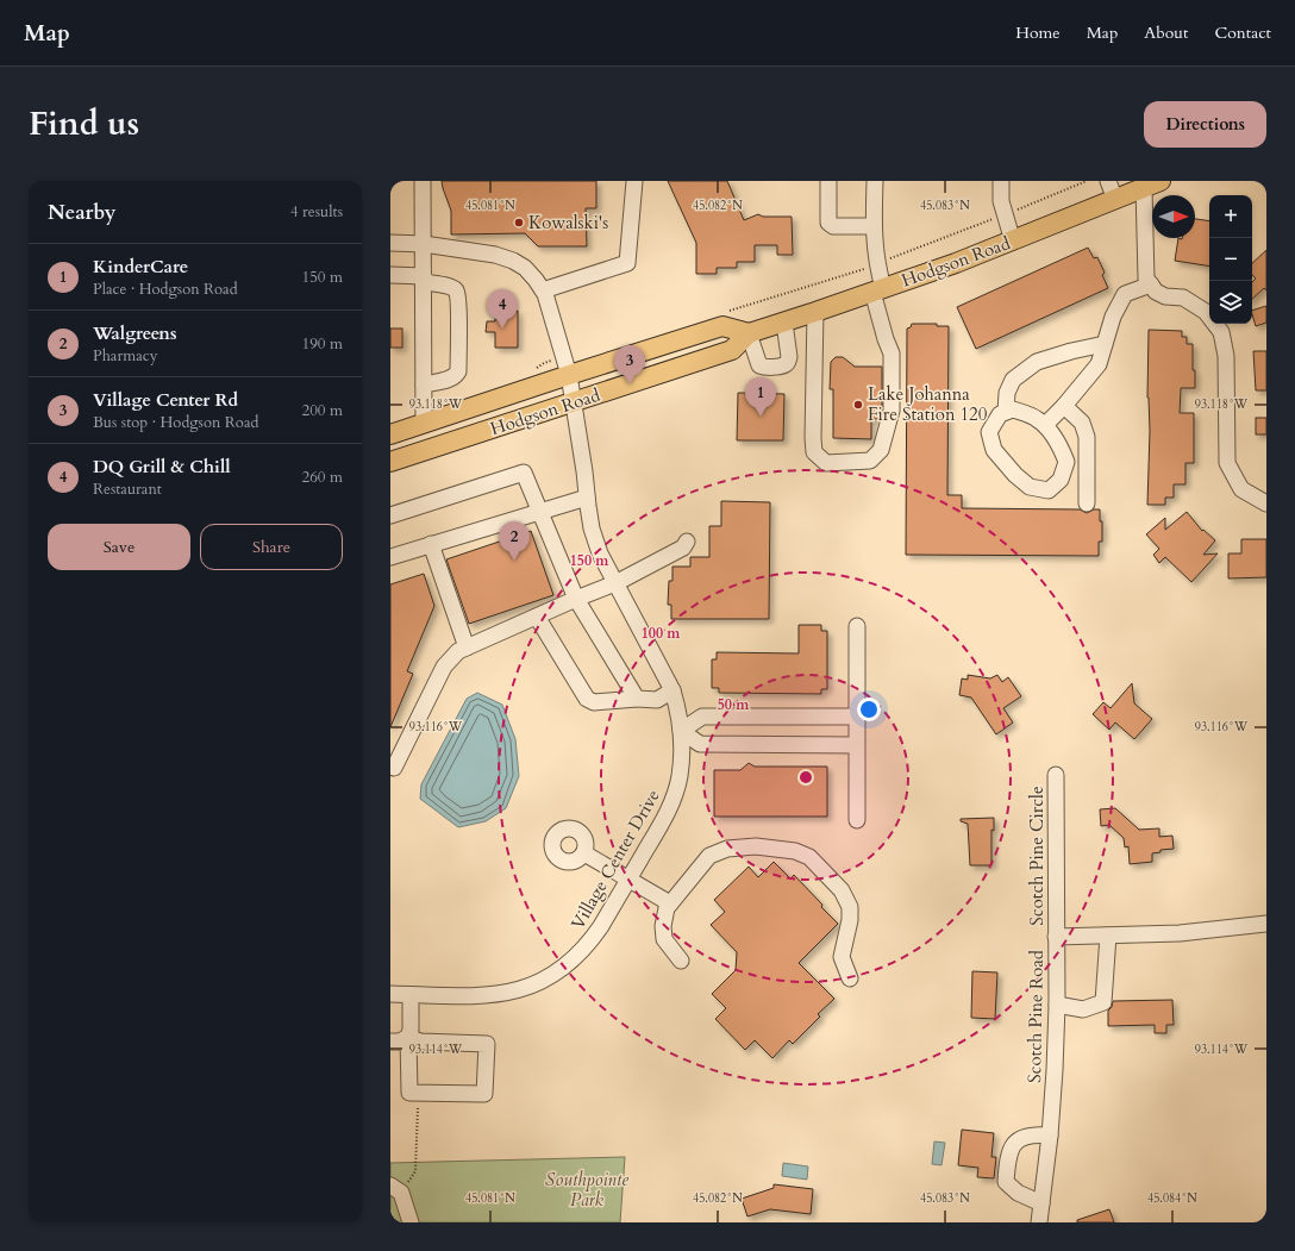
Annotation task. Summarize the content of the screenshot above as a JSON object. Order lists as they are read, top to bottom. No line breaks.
{"streets":{"main road":["Hodgson Road"],"street":["Scotch Pine Circle","Village Center Drive","Scotch Pine Road"]},"crossings":[["Hodgson Road","Village Center Drive"],["Scotch Pine Circle","Scotch Pine Road"]],"parks":["Southpointe Park"],"places":["Kowalski's","Lake Johanna Fire Station 120"],"north":"right","page":{"header":"Map","nav":["Home","Map","About","Contact"],"title":"Find us","buttons":["Directions",["Save","Share"]],"heading":["Nearby","4 results"],"map_buttons":["+","−"],"list":[{"mark":"1","name":"KinderCare","note":"Place · Hodgson Road","value":"150 m"},{"mark":"2","name":"Walgreens","note":"Pharmacy","value":"190 m"},{"mark":"3","name":"Village Center Rd","note":"Bus stop · Hodgson Road","value":"200 m"},{"mark":"4","name":"DQ Grill & Chill","note":"Restaurant","value":"260 m"}],"pins":["4","3","1","2"]},"coordinates":["45.081°N","45.082°N","45.083°N","93.118°W","93.116°W","93.114°W","45.084°N"],"rings":["150 m","100 m","50 m"]}
